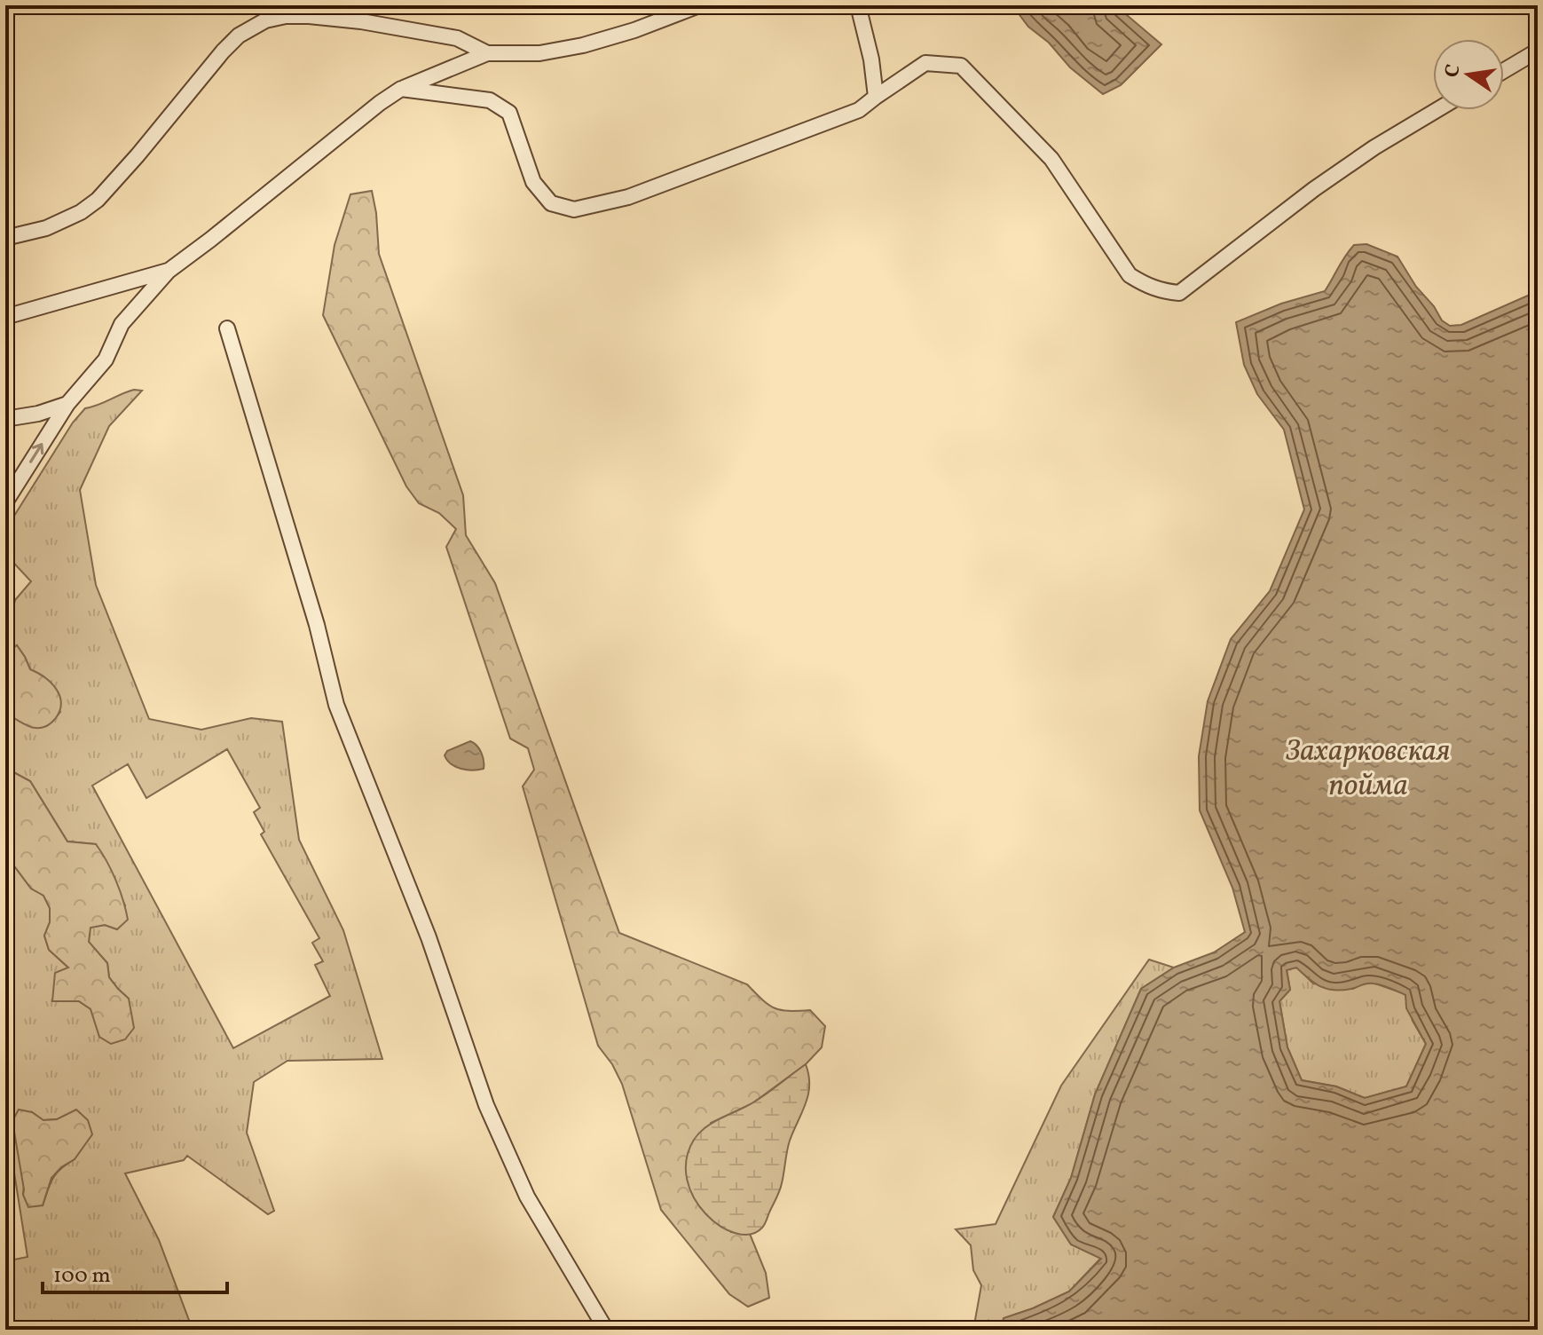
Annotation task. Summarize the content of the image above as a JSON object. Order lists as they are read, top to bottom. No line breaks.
{"water":["Захарковская пойма"],"scale_bar":"100 m","north":"left"}
